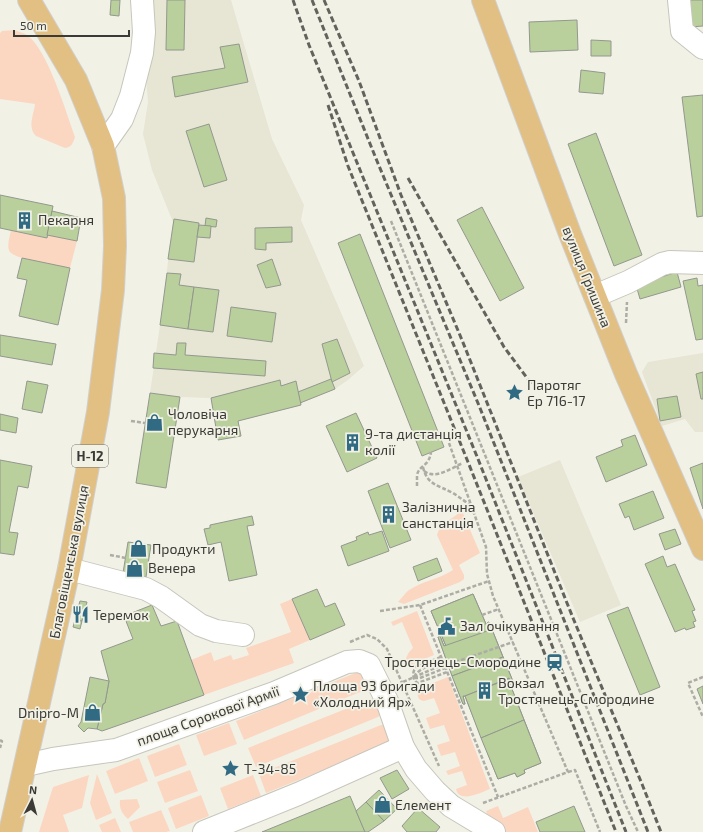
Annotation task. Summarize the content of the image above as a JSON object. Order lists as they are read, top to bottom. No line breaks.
{"streets":{"main road":["вулиця Гришина","Н-12","Благовіщенська вулиця"],"street":["площа Сорокової Армії"]},"crossings":[["Благовіщенська вулиця","площа Сорокової Армії"]],"places":{"building":["Пекарня","9-та дистанція колії","Залізнична санстанція","Вокзал Тростянець-Смородине"],"place":["Паротяг Ер 716-17","Площа 93 бригади «Холодний Яр»","Т-34-85"],"shop":["Чоловіча перукарня","Продукти","Венера","Dnipro-M","Елемент"],"restaurant":["Теремок"],"public building":["Зал очікування"],"station":["Тростянець-Смородине"]},"scale_bar":"50 m","north":"top"}
